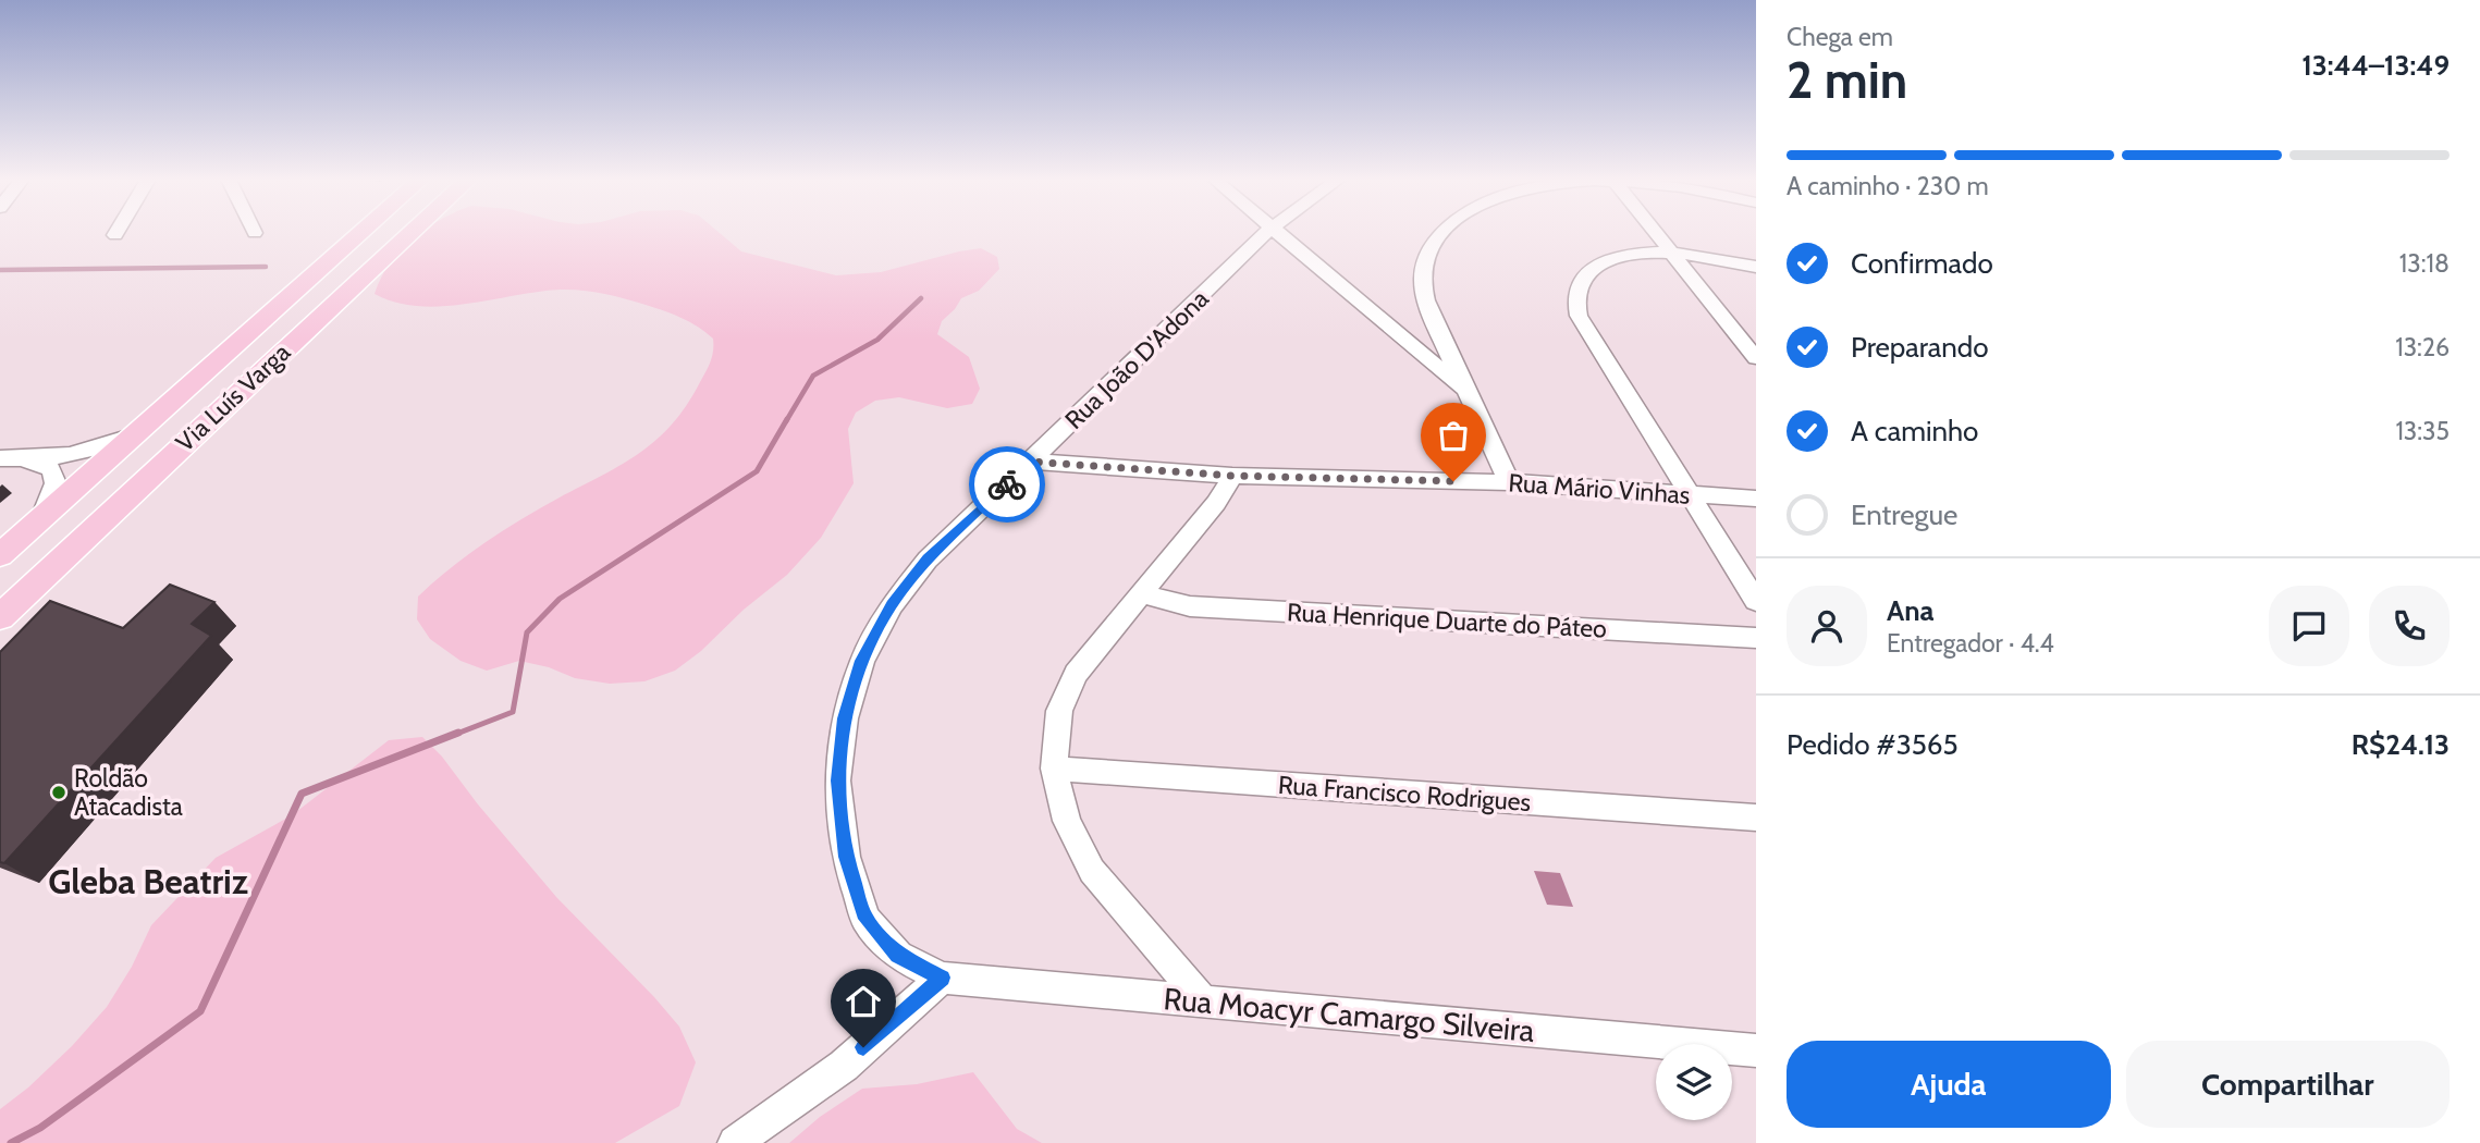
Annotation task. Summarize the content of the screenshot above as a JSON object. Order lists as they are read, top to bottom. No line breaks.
{"streets":{"main road":["Via Luís Varga"],"street":["Rua João D'Adona","Rua Mário Vinhas","Rua Henrique Duarte do Páteo","Rua Francisco Rodrigues","Rua Moacyr Camargo Silveira"]},"crossings":[["Rua João D'Adona","Rua Mário Vinhas"],["Rua João D'Adona","Rua Moacyr Camargo Silveira"]],"districts":["Gleba Beatriz"],"places":["Roldão Atacadista"],"page":{"heading":["2 min","Chega em","13:44–13:49"],"panel":["Ana","Entregador · 4.4","Pedido #3565","R$24.13"],"bar":"A caminho · 230 m","list":[["Confirmado","13:18"],["Preparando","13:26"],["A caminho","13:35"],"Entregue"],"buttons":["Ajuda","Compartilhar"]}}
